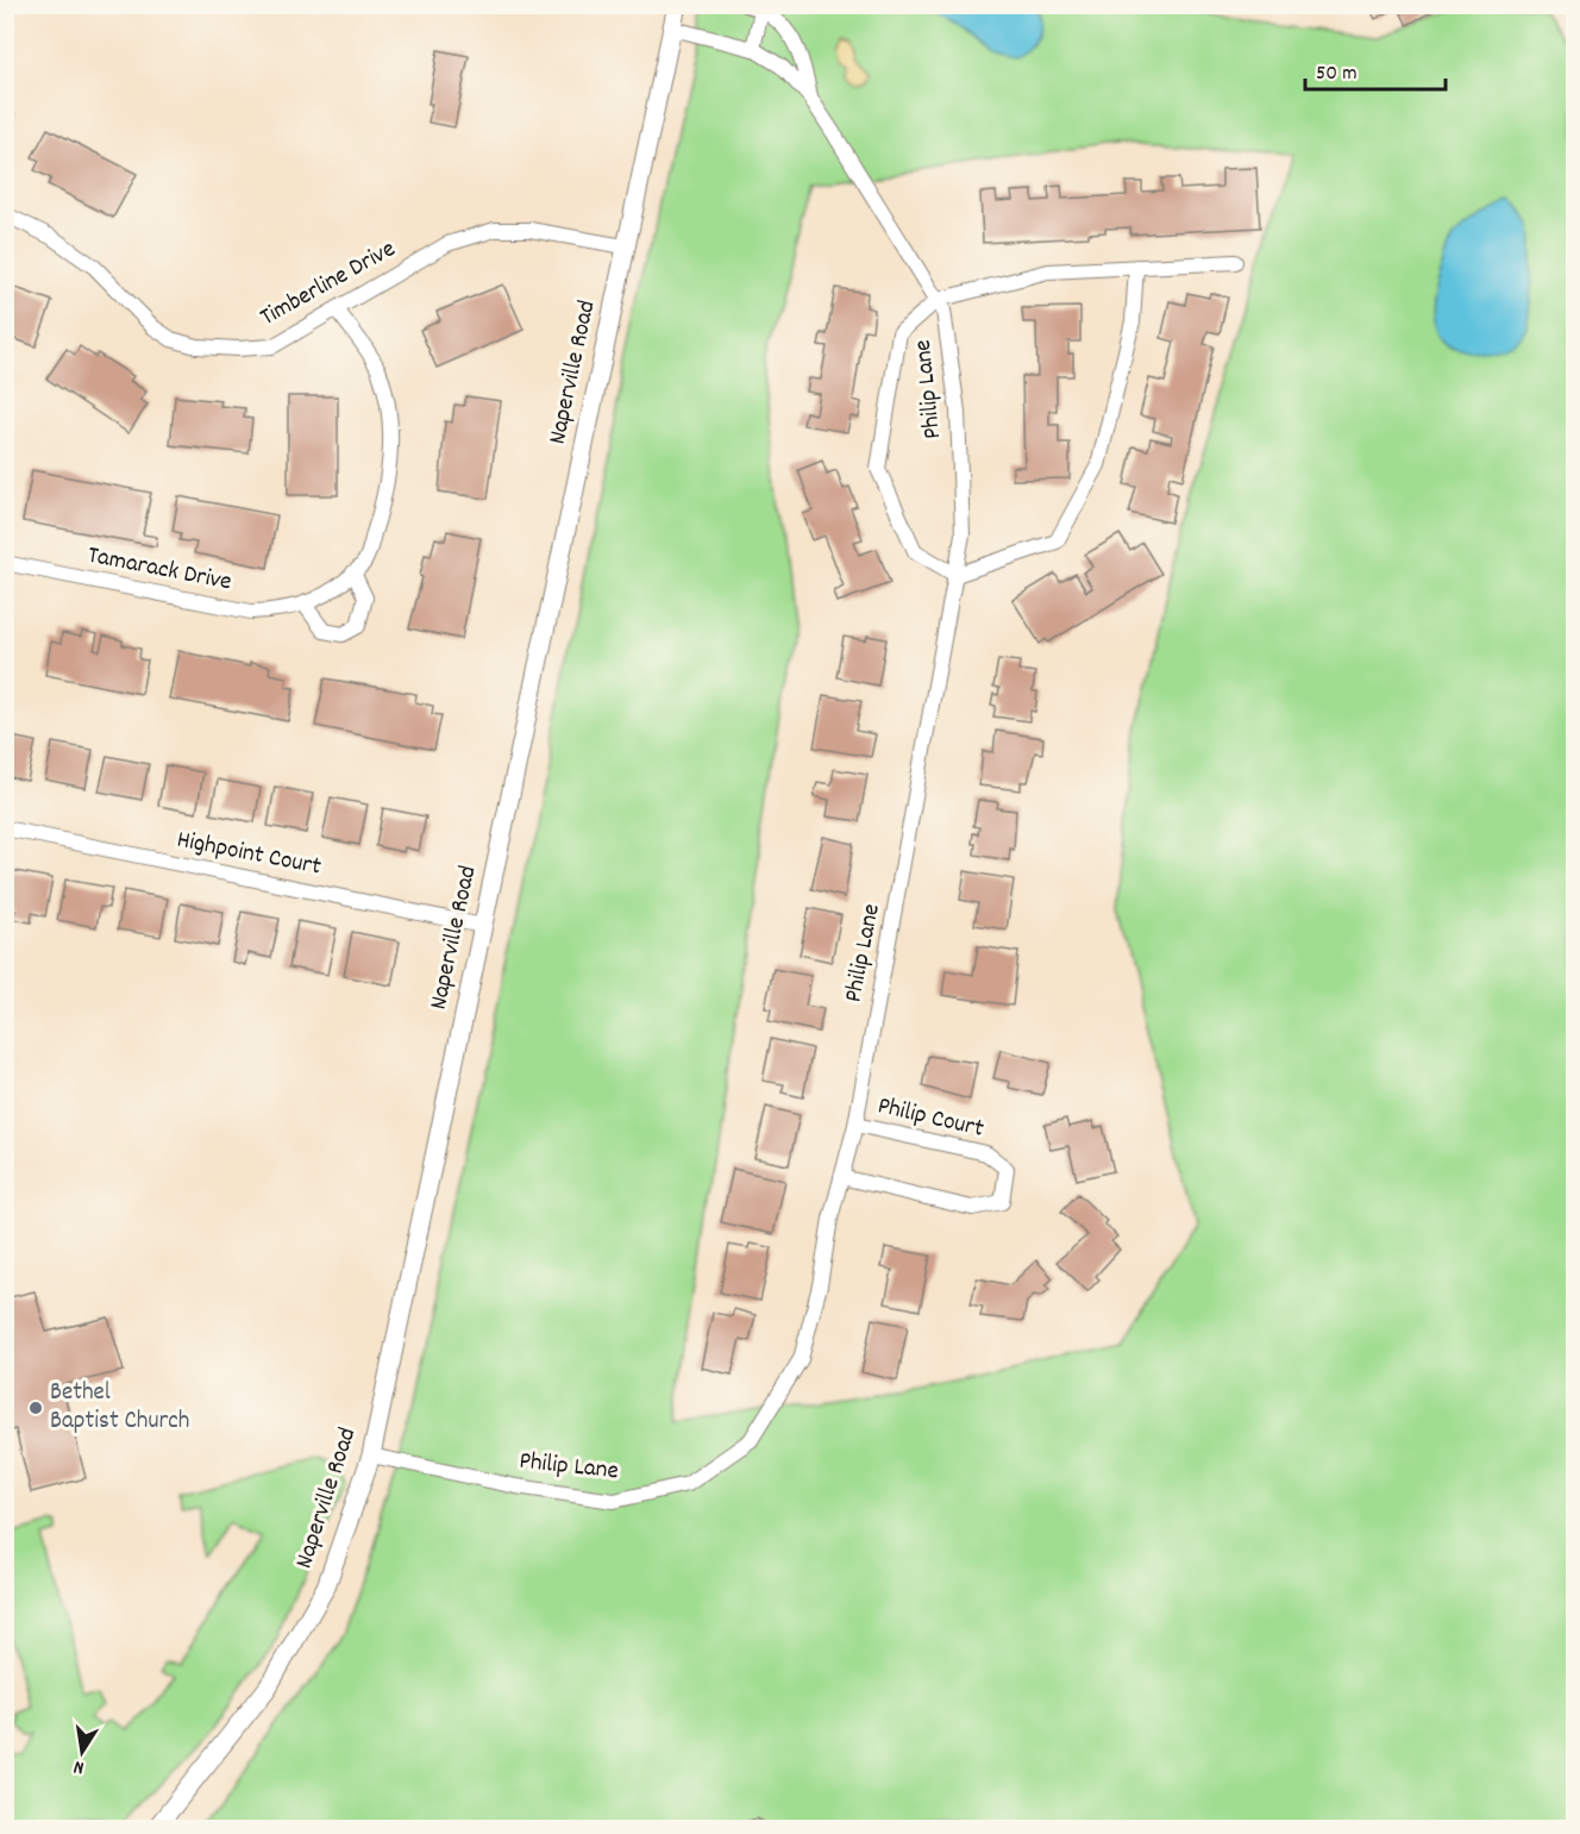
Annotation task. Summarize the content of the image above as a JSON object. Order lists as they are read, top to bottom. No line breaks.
{"streets":{"street":["Timberline Drive","Naperville Road","Philip Lane","Tamarack Drive","Highpoint Court","Philip Court"]},"crossings":[["Timberline Drive","Naperville Road"],["Timberline Drive","Tamarack Drive"],["Naperville Road","Philip Lane"],["Naperville Road","Highpoint Court"],["Philip Lane","Philip Court"]],"places":["Bethel Baptist Church"],"scale_bar":"50 m","north":"bottom"}
